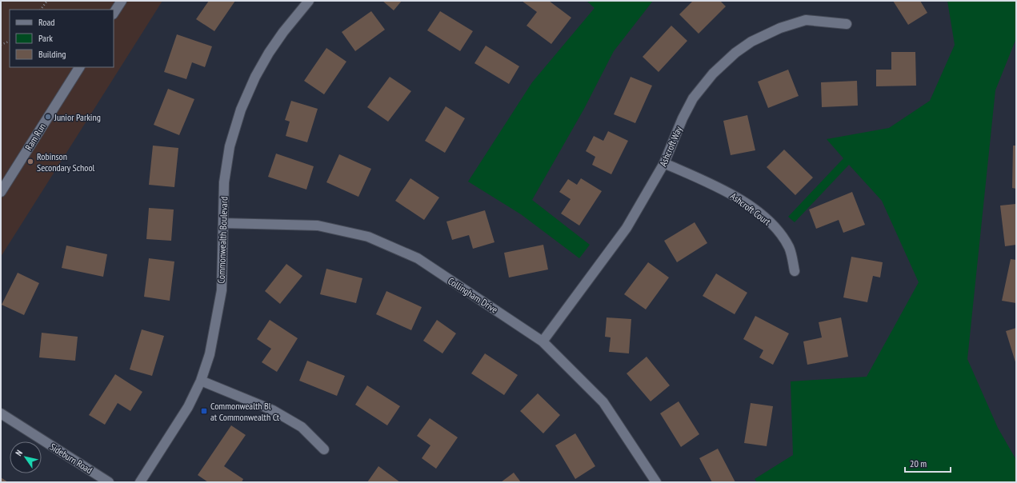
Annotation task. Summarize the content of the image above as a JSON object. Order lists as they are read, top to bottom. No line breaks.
{"streets":{"street":["Ram Run","Ashcroft Way","Ashcroft Court","Commonwealth Boulevard","Collingham Drive","Sideburn Road"]},"crossings":[["Ashcroft Way","Ashcroft Court"],["Ashcroft Way","Collingham Drive"],["Commonwealth Boulevard","Collingham Drive"]],"places":{"other":["Junior Parking","Robinson Secondary School"],"transit":["Commonwealth Bl at Commonwealth Ct"]},"legend":["Road","Park","Building"],"scale_bar":"20 m","north":"top left"}
